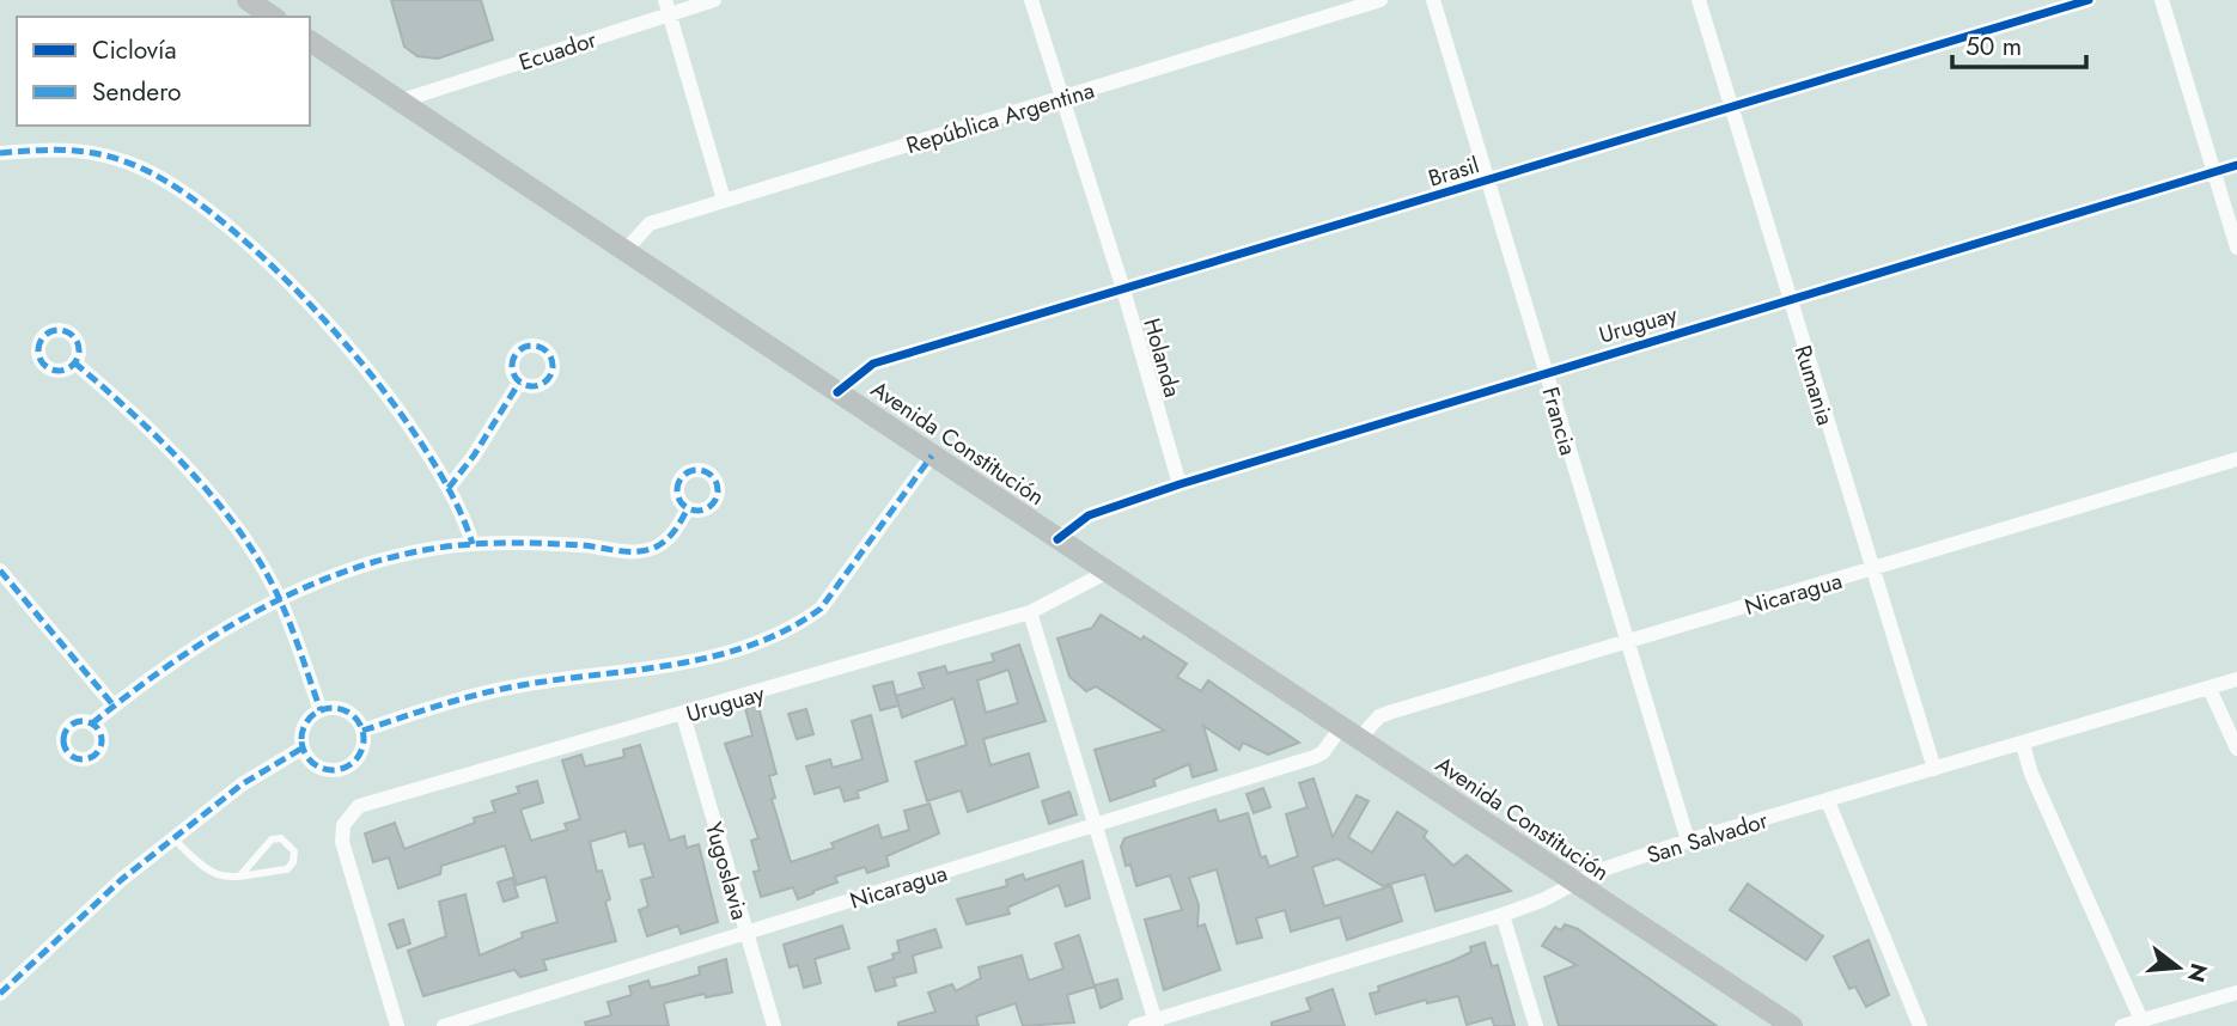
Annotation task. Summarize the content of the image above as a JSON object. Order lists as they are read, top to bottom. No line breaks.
{"streets":{"main road":["Avenida Constitución"],"street":["Ecuador","República Argentina","Brasil","Uruguay","Holanda","Rumania","Francia","Nicaragua","San Salvador","Yugoslavia"]},"crossings":[["Ecuador","Avenida Constitución"],["República Argentina","Holanda"],["República Argentina","Avenida Constitución"],["Brasil","Holanda"],["Brasil","Rumania"],["Brasil","Francia"],["Brasil","Avenida Constitución"],["Uruguay","Holanda"],["Uruguay","Rumania"],["Uruguay","Francia"],["Uruguay","Avenida Constitución"],["Uruguay","Yugoslavia"],["Rumania","Nicaragua"],["Rumania","San Salvador"],["Francia","Nicaragua"],["Francia","San Salvador"],["Avenida Constitución","Nicaragua"],["Avenida Constitución","San Salvador"],["Nicaragua","Yugoslavia"]],"legend":["Ciclovía","Sendero"],"scale_bar":"50 m","north":"right"}
